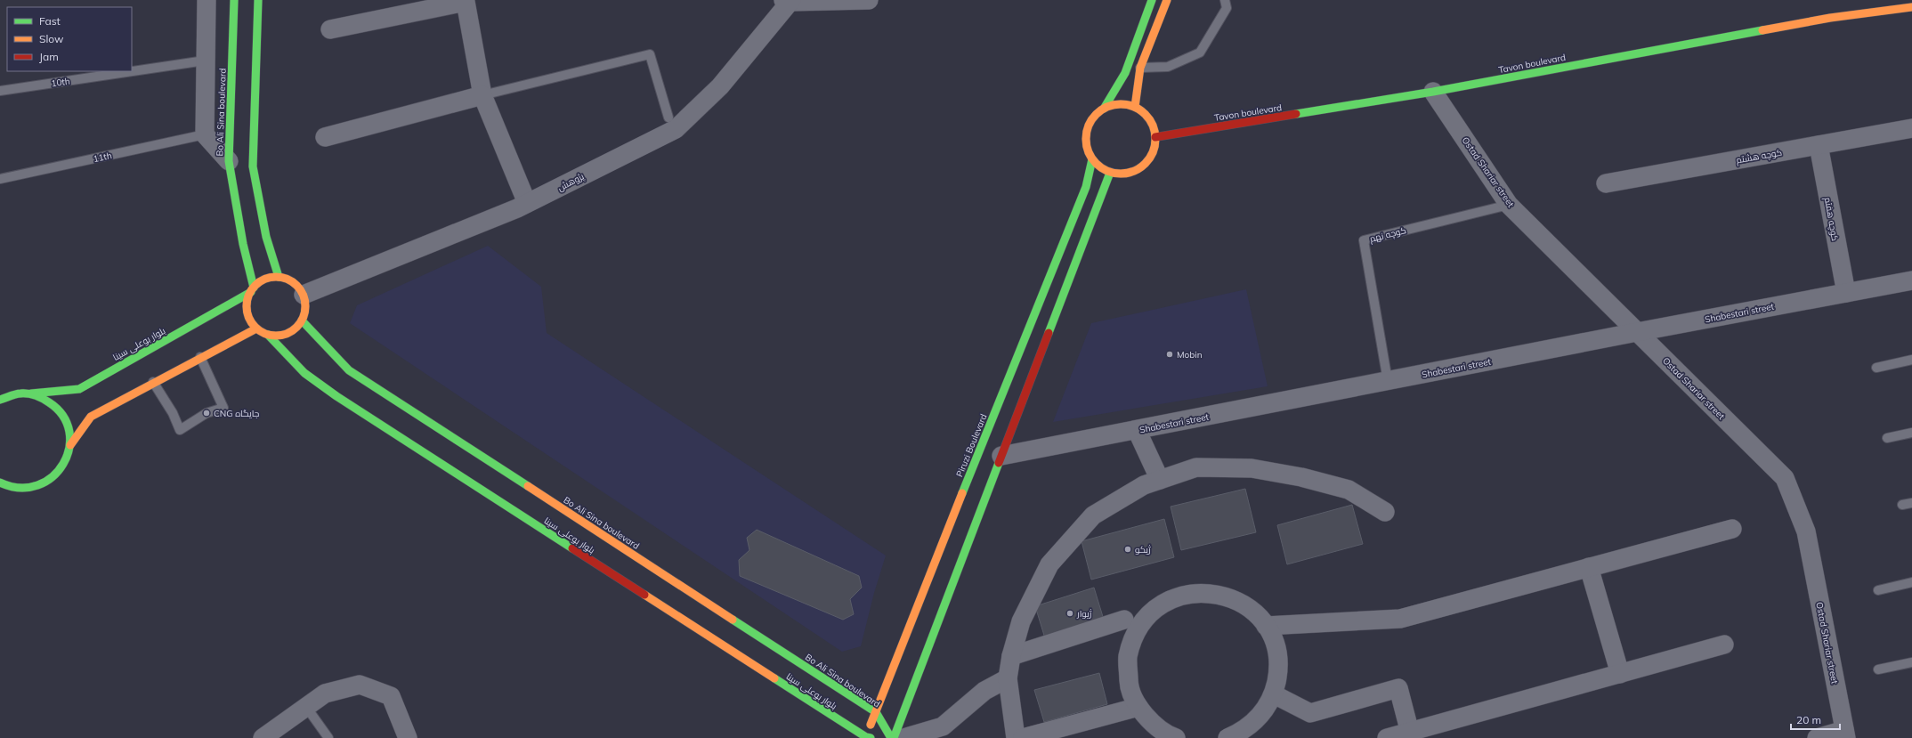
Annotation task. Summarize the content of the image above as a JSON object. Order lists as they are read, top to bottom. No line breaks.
{"streets":{"street":["Tavon boulevard","Bo Ali Sina boulevard","کوچه هشتم","Ostad Shariar street","پژوهش","کوچه هفتم","Shabestari street","بلوار بوعلی سینا","Piruzi Boulevard"],"lane":["10th","11th","کوچه نهم"]},"crossings":[["Tavon boulevard","Ostad Shariar street"],["Tavon boulevard","Piruzi Boulevard"],["Bo Ali Sina boulevard","پژوهش"],["Bo Ali Sina boulevard","بلوار بوعلی سینا"],["Bo Ali Sina boulevard","Piruzi Boulevard"],["کوچه هشتم","کوچه هفتم"],["Ostad Shariar street","کوچه نهم"],["Ostad Shariar street","Shabestari street"],["پژوهش","بلوار بوعلی سینا"],["کوچه هفتم","Shabestari street"],["کوچه نهم","Shabestari street"],["بلوار بوعلی سینا","Piruzi Boulevard"]],"places":["Mobin","CNG جایگاه","ژیکو","ژیوار"],"legend":["Fast","Slow","Jam"],"scale_bar":"20 m"}
